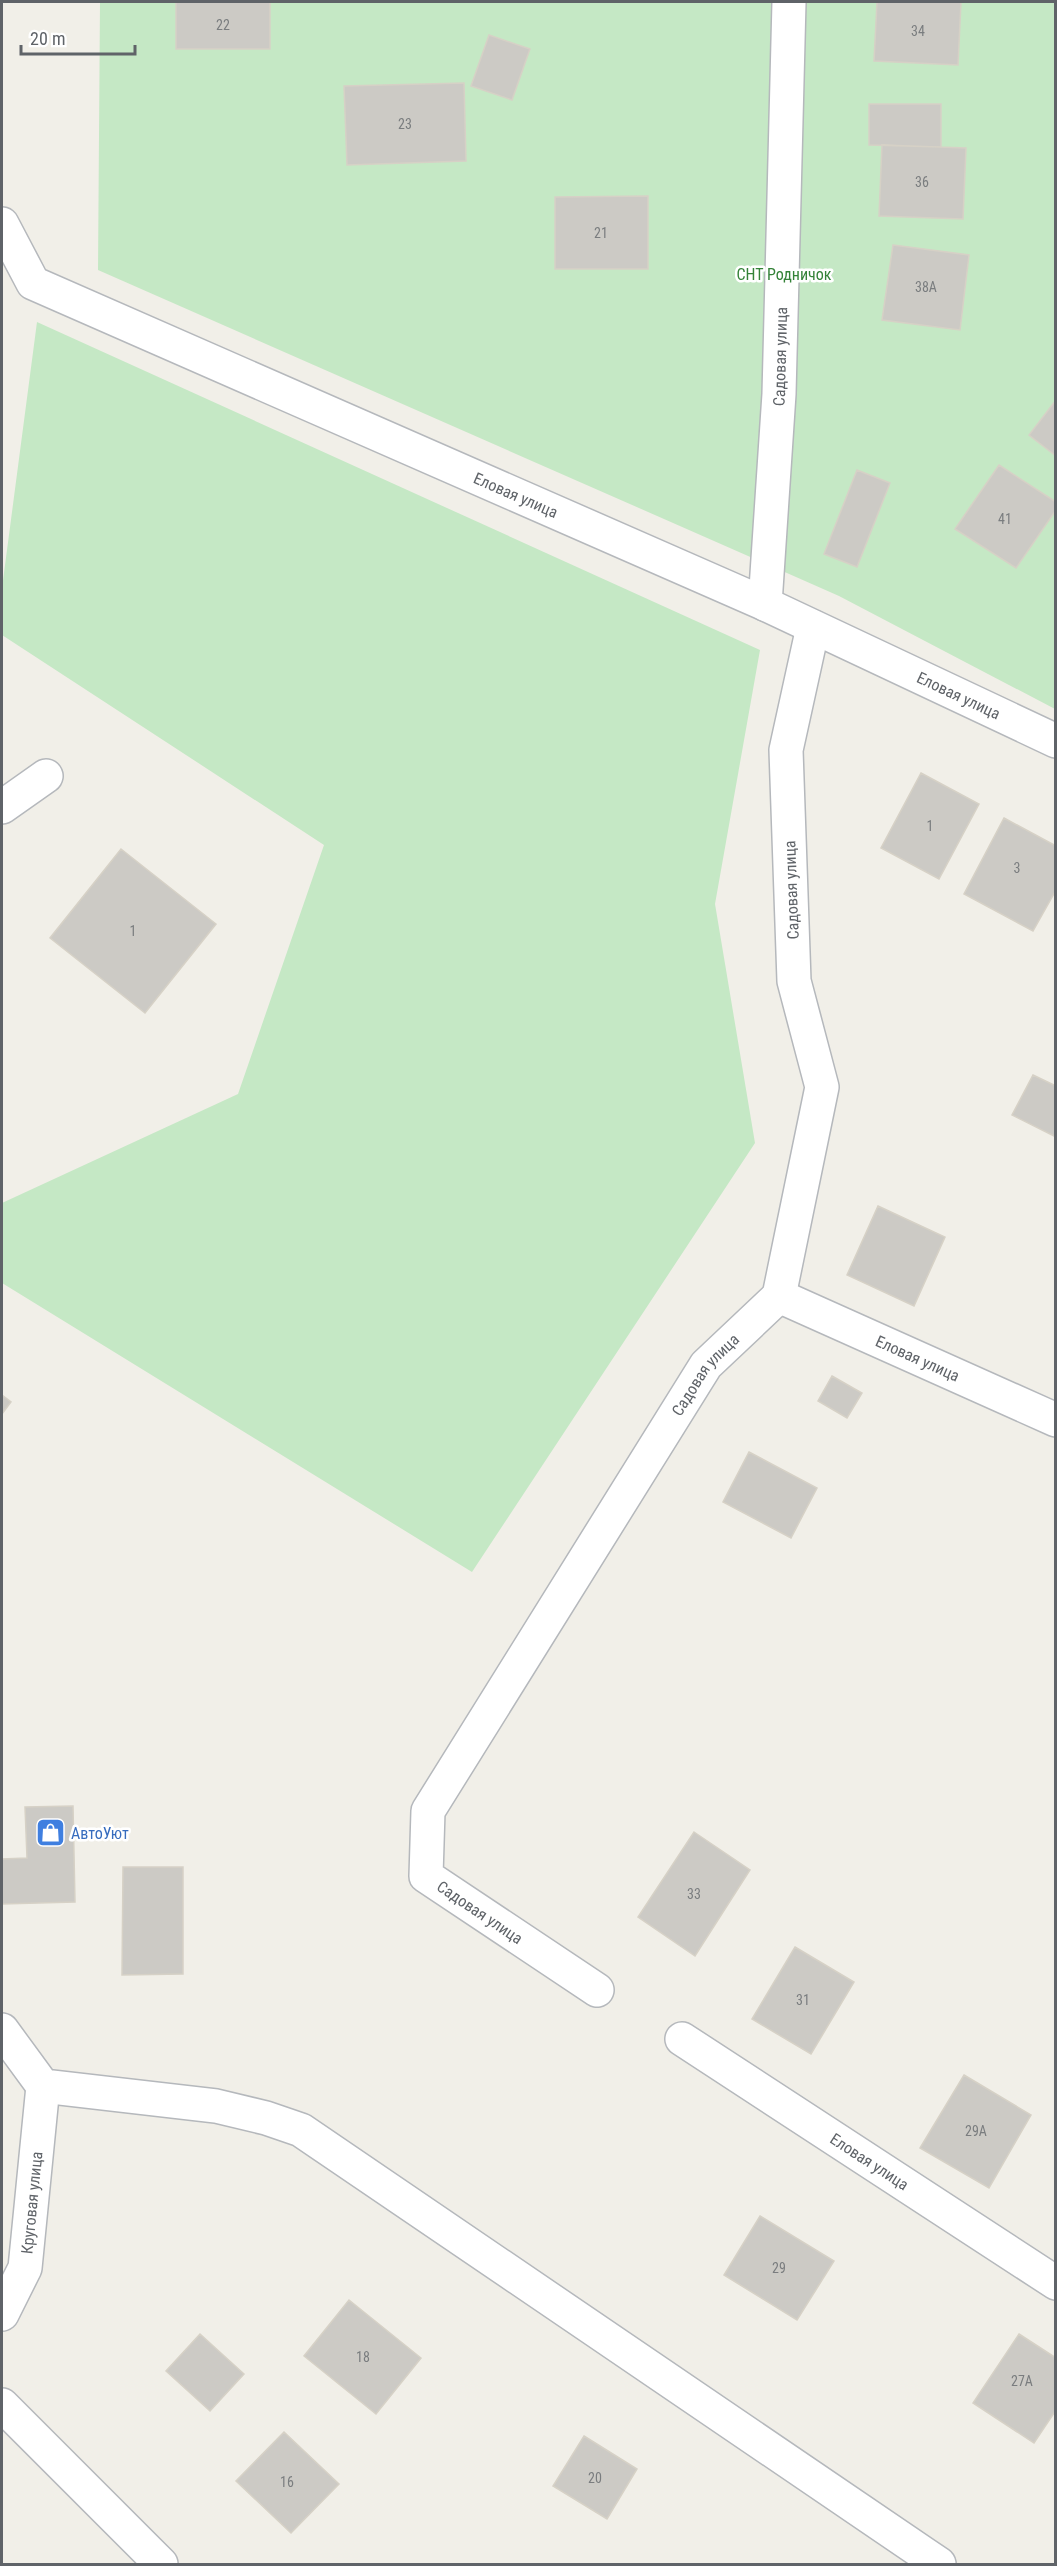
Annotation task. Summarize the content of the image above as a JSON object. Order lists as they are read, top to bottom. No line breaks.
{"streets":{"street":["Садовая улица","Еловая улица","Круговая улица"]},"crossings":[["Садовая улица","Еловая улица"]],"parks":["СНТ Родничок"],"places":{"shop":["АвтоУют"]},"house_numbers":["22","34","23","36","21","38А","41","1","3","1","33","31","29А","29","18","27А","20","16"],"scale_bar":"20 m"}
